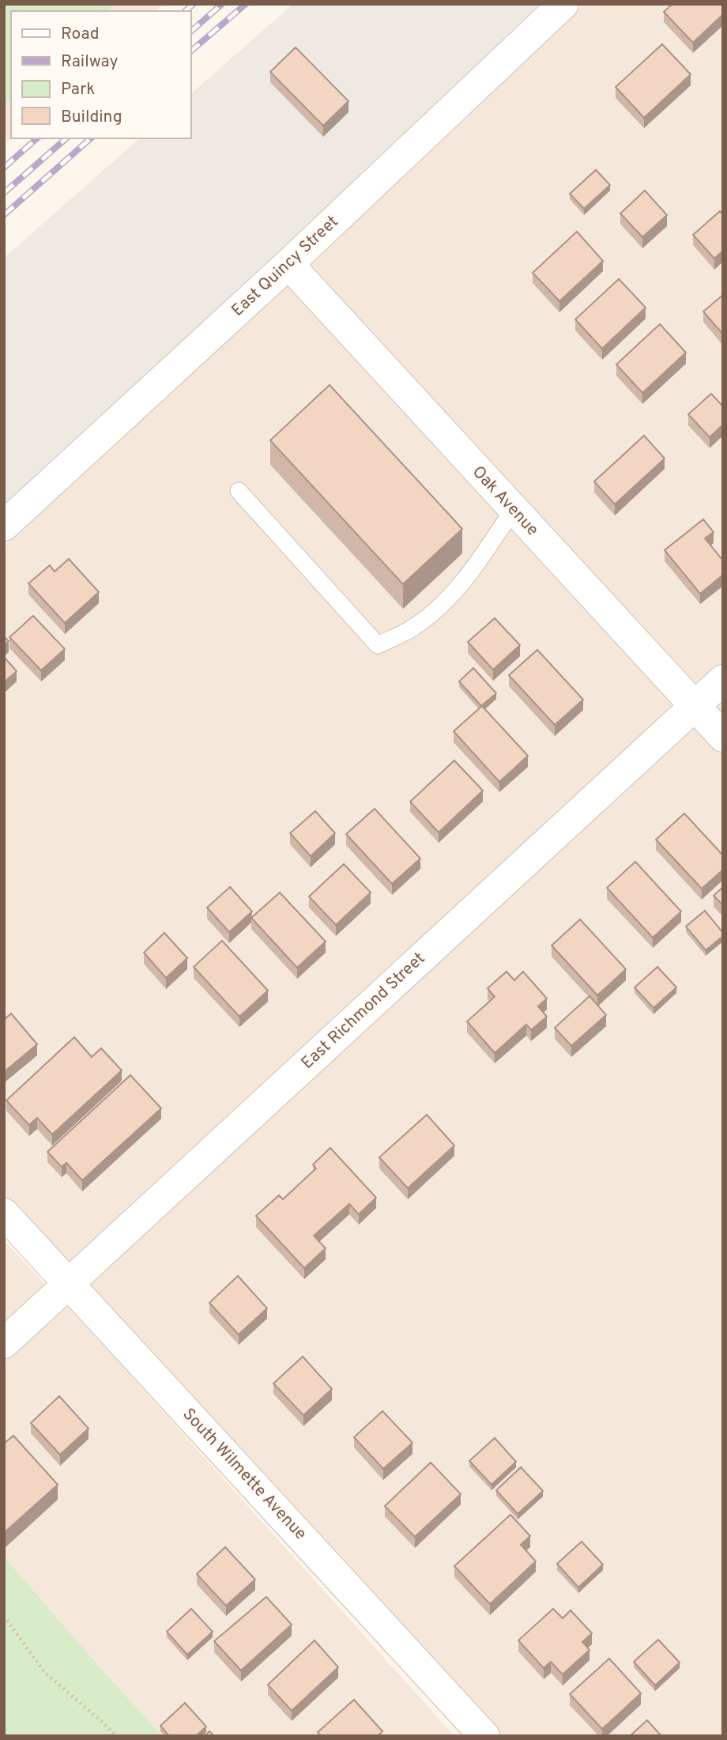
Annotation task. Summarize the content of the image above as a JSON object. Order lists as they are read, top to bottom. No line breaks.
{"streets":{"street":["East Quincy Street","Oak Avenue","East Richmond Street","South Wilmette Avenue"]},"crossings":[["East Quincy Street","Oak Avenue"],["Oak Avenue","East Richmond Street"],["East Richmond Street","South Wilmette Avenue"]],"legend":["Road","Railway","Park","Building"]}
